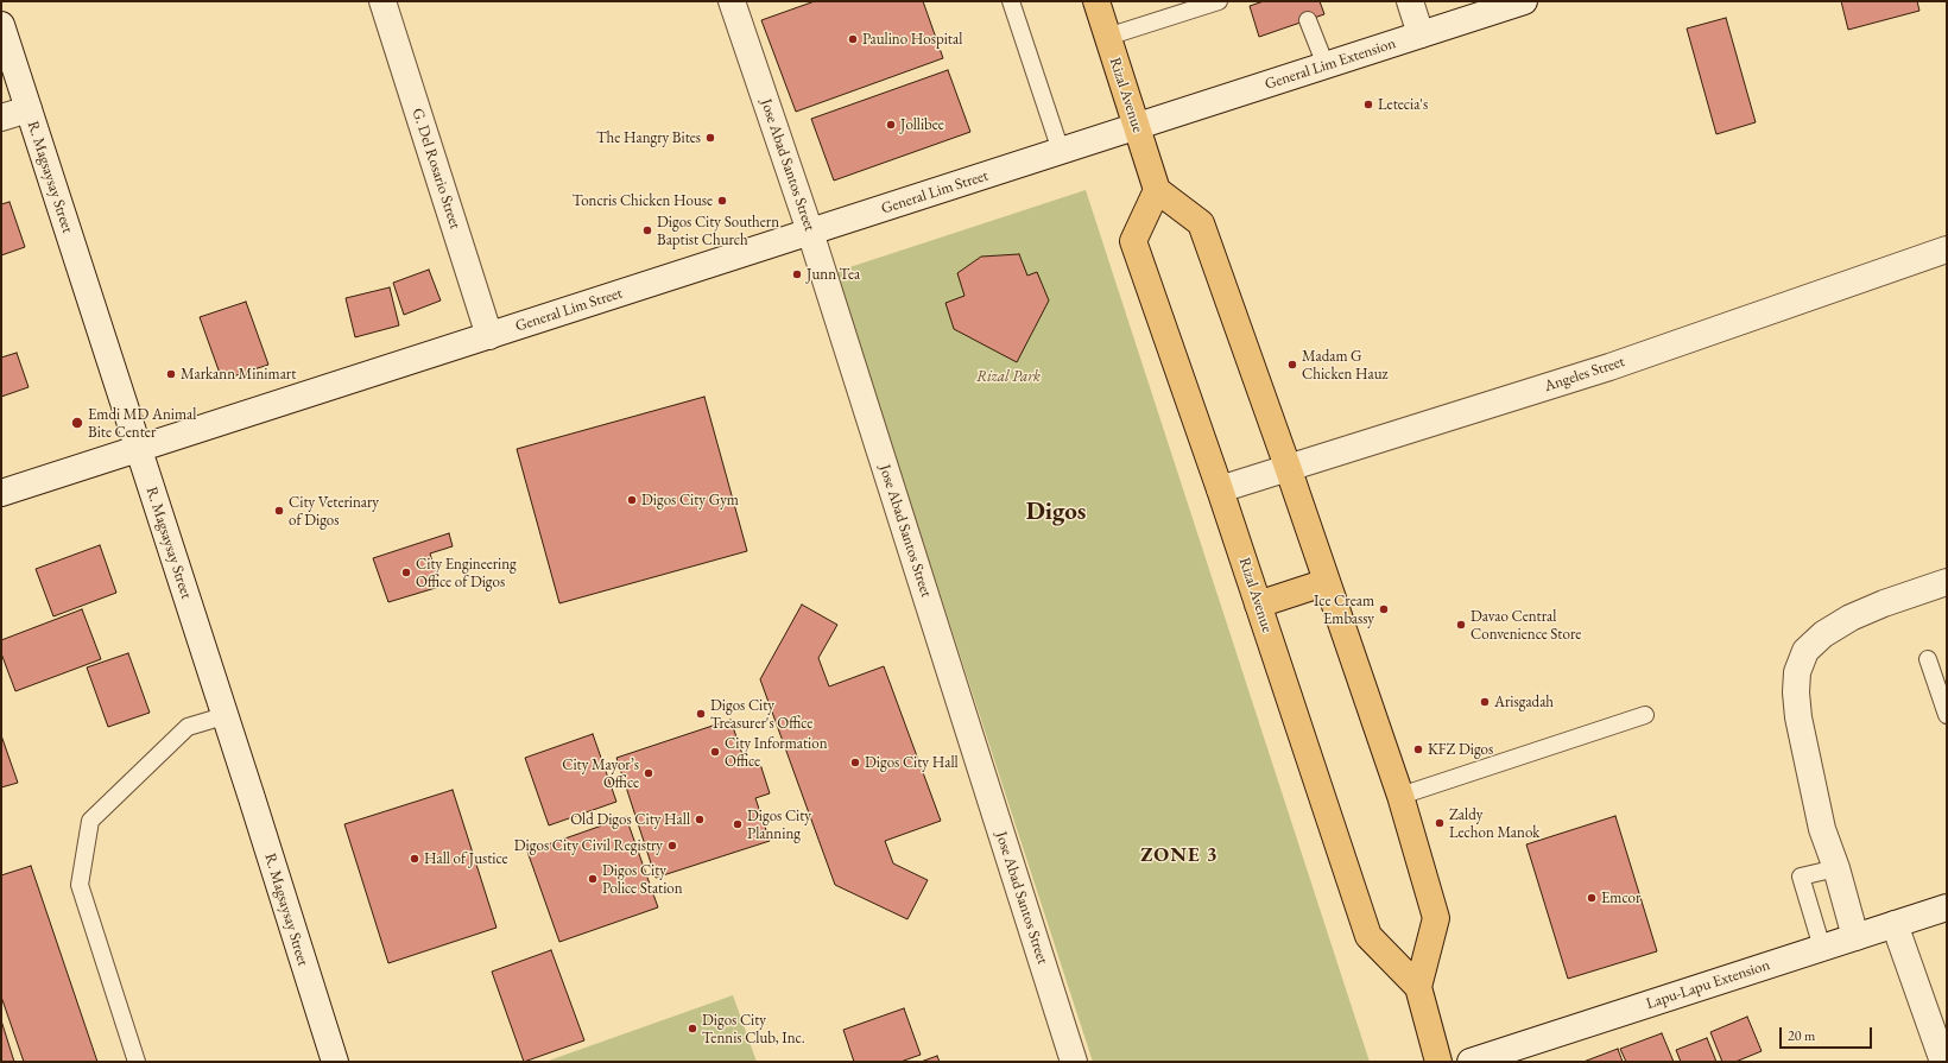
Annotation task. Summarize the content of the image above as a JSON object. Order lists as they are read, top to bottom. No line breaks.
{"streets":{"main road":["Rizal Avenue"],"street":["General Lim Extension","Jose Abad Santos Street","G. Del Rosario Street","R. Magsaysay Street","General Lim Street","Angeles Street","Lapu-Lapu Extension"]},"crossings":[["General Lim Extension","Rizal Avenue"],["General Lim Extension","General Lim Street"],["Rizal Avenue","General Lim Street"],["Rizal Avenue","Angeles Street"],["Jose Abad Santos Street","General Lim Street"],["G. Del Rosario Street","General Lim Street"],["R. Magsaysay Street","General Lim Street"]],"districts":["Digos","ZONE 3"],"parks":["Rizal Park"],"places":["Paulino Hospital","Letecia's","Jollibee","The Hangry Bites","Toncris Chicken House","Digos City Southern Baptist Church","Junn Tea","Madam G Chicken Hauz","Markann Minimart","Emdi MD Animal Bite Center","Digos City Gym","City Veterinary of Digos","City Engineering Office of Digos","Ice Cream Embassy","Davao Central Convenience Store","Arisgadah","Digos City Treasurer's Office","KFZ Digos","City Information Office","Digos City Hall","City Mayor’s Office","Old Digos City Hall","Zaldy Lechon Manok","Digos City Planning","Digos City Civil Registry","Hall of Justice","Digos City Police Station","Emcor","Digos City Tennis Club, Inc."],"scale_bar":"20 m"}
